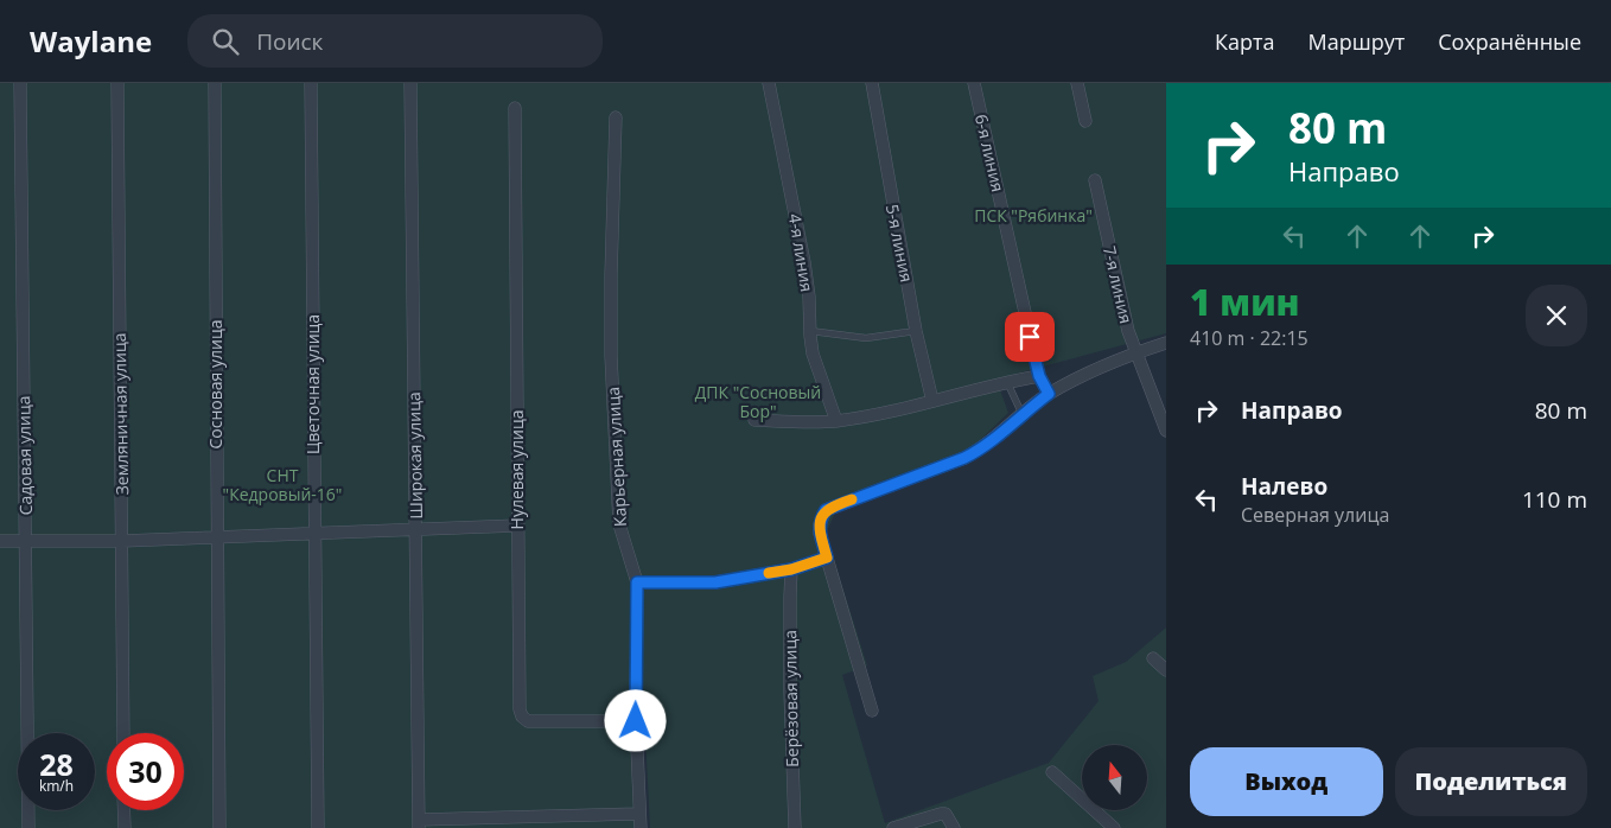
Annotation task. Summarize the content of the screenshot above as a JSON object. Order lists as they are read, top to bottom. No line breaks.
{"streets":{"street":["6-я линия","5-я линия","4-я линия","7-я линия","Сосновая улица","Цветочная улица","Земляничная улица","Садовая улица","Широкая улица","Карьерная улица","Нулевая улица","Берёзовая улица"]},"crossings":[["Карьерная улица","Нулевая улица"]],"parks":["ПСК \"Рябинка\"","ДПК \"Сосновый Бор\"","СНТ \"Кедровый-16\""],"north":"top","page":{"header":"Waylane","search":"Поиск","nav":["Карта","Маршрут","Сохранённые"],"turn":["80 m","Направо"],"heading":["1 мин","410 m · 22:15"],"list":[{"name":"Направо","value":"80 m"},{"name":"Налево","note":"Северная улица","value":"110 m"}],"speed":"28 km/h","limit":"30","buttons":["Выход","Поделиться"]}}
